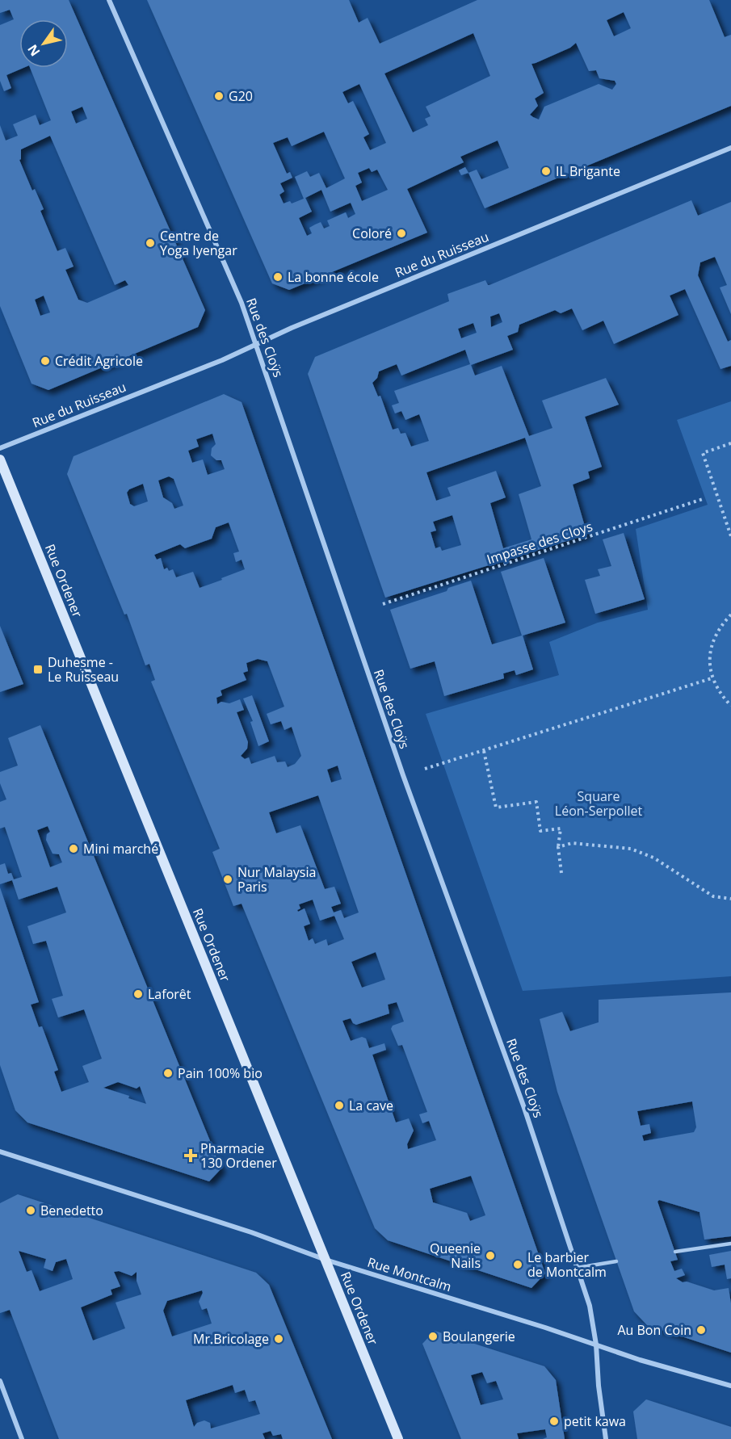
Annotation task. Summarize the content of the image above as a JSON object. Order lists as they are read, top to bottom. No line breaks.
{"streets":{"main road":["Rue Ordener"],"street":["Rue du Ruisseau","Rue des Cloÿs","Rue Montcalm"],"path":["Impasse des Cloys"]},"crossings":[["Rue du Ruisseau","Rue des Cloÿs"],["Rue des Cloÿs","Rue Montcalm"],["Rue Ordener","Rue Montcalm"]],"parks":["Square Léon-Serpollet"],"places":{"other":["G20","IL Brigante","Coloré","Centre de Yoga Iyengar","La bonne école","Crédit Agricole","Mini marché","Nur Malaysia Paris","Laforêt","Pain 100% bio","La cave","Benedetto","Queenie Nails","Le barbier de Montcalm","Au Bon Coin","Boulangerie","Mr.Bricolage","petit kawa"],"transit":["Duhesme - Le Ruisseau"],"health":["Pharmacie 130 Ordener"]},"north":"bottom left"}
